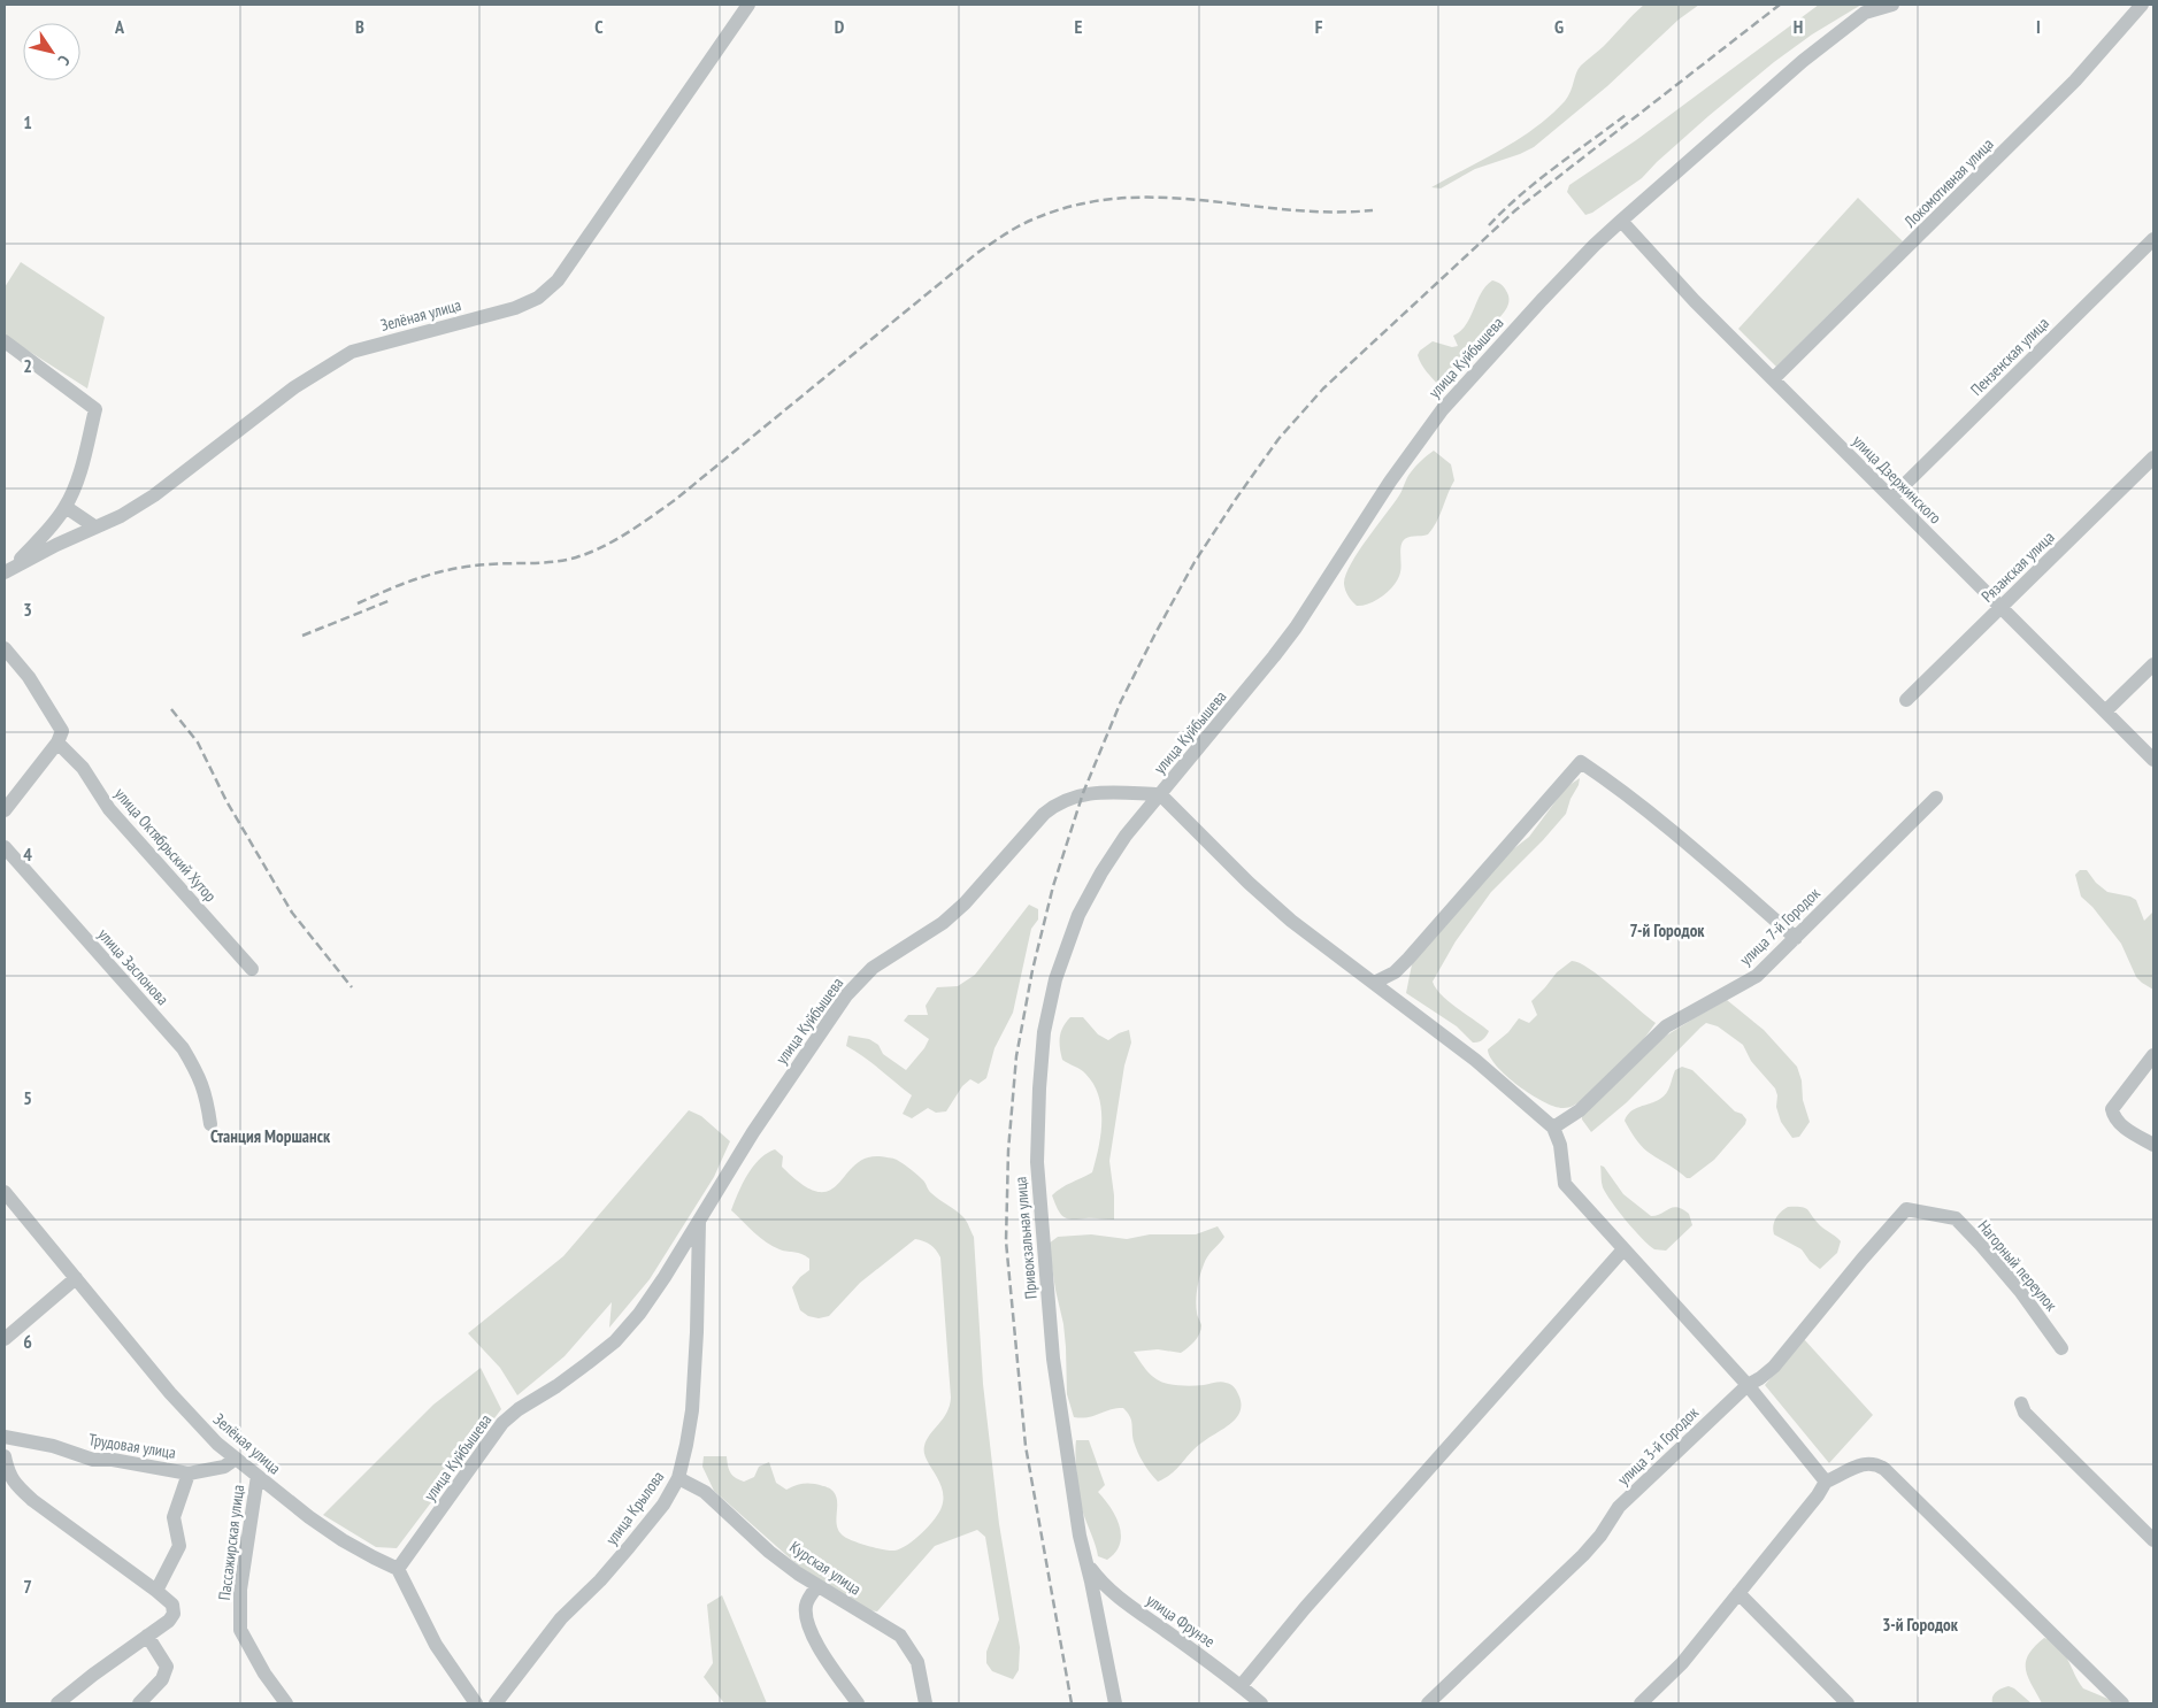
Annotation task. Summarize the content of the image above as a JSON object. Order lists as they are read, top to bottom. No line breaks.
{"streets":{"street":["Локомотивная улица","Зелёная улица","Пензенская улица","улица Куйбышева","улица Дзержинского","Рязанская улица","улица Октябрьский Хутор","улица 7-й Городок","улица Заслонова","Привокзальная улица","Нагорный переулок","Трудовая улица","улица 3-й Городок","улица Крылова","Пассажирская улица","Курская улица","улица Фрунзе"]},"crossings":[["Локомотивная улица","улица Дзержинского"],["Зелёная улица","улица Куйбышева"],["Зелёная улица","Пассажирская улица"],["Пензенская улица","улица Дзержинского"],["улица Куйбышева","улица Дзержинского"],["улица Куйбышева","Привокзальная улица"],["улица Куйбышева","улица Крылова"],["улица Дзержинского","Рязанская улица"],["Привокзальная улица","улица Фрунзе"],["Нагорный переулок","улица 3-й Городок"],["улица Крылова","Курская улица"]],"districts":["7-й Городок","Станция Моршанск","3-й Городок"],"north":"bottom right","grid":{"columns":["A","B","C","D","E","F","G","H","I"],"rows":["1","2","3","4","5","6","7"]}}
